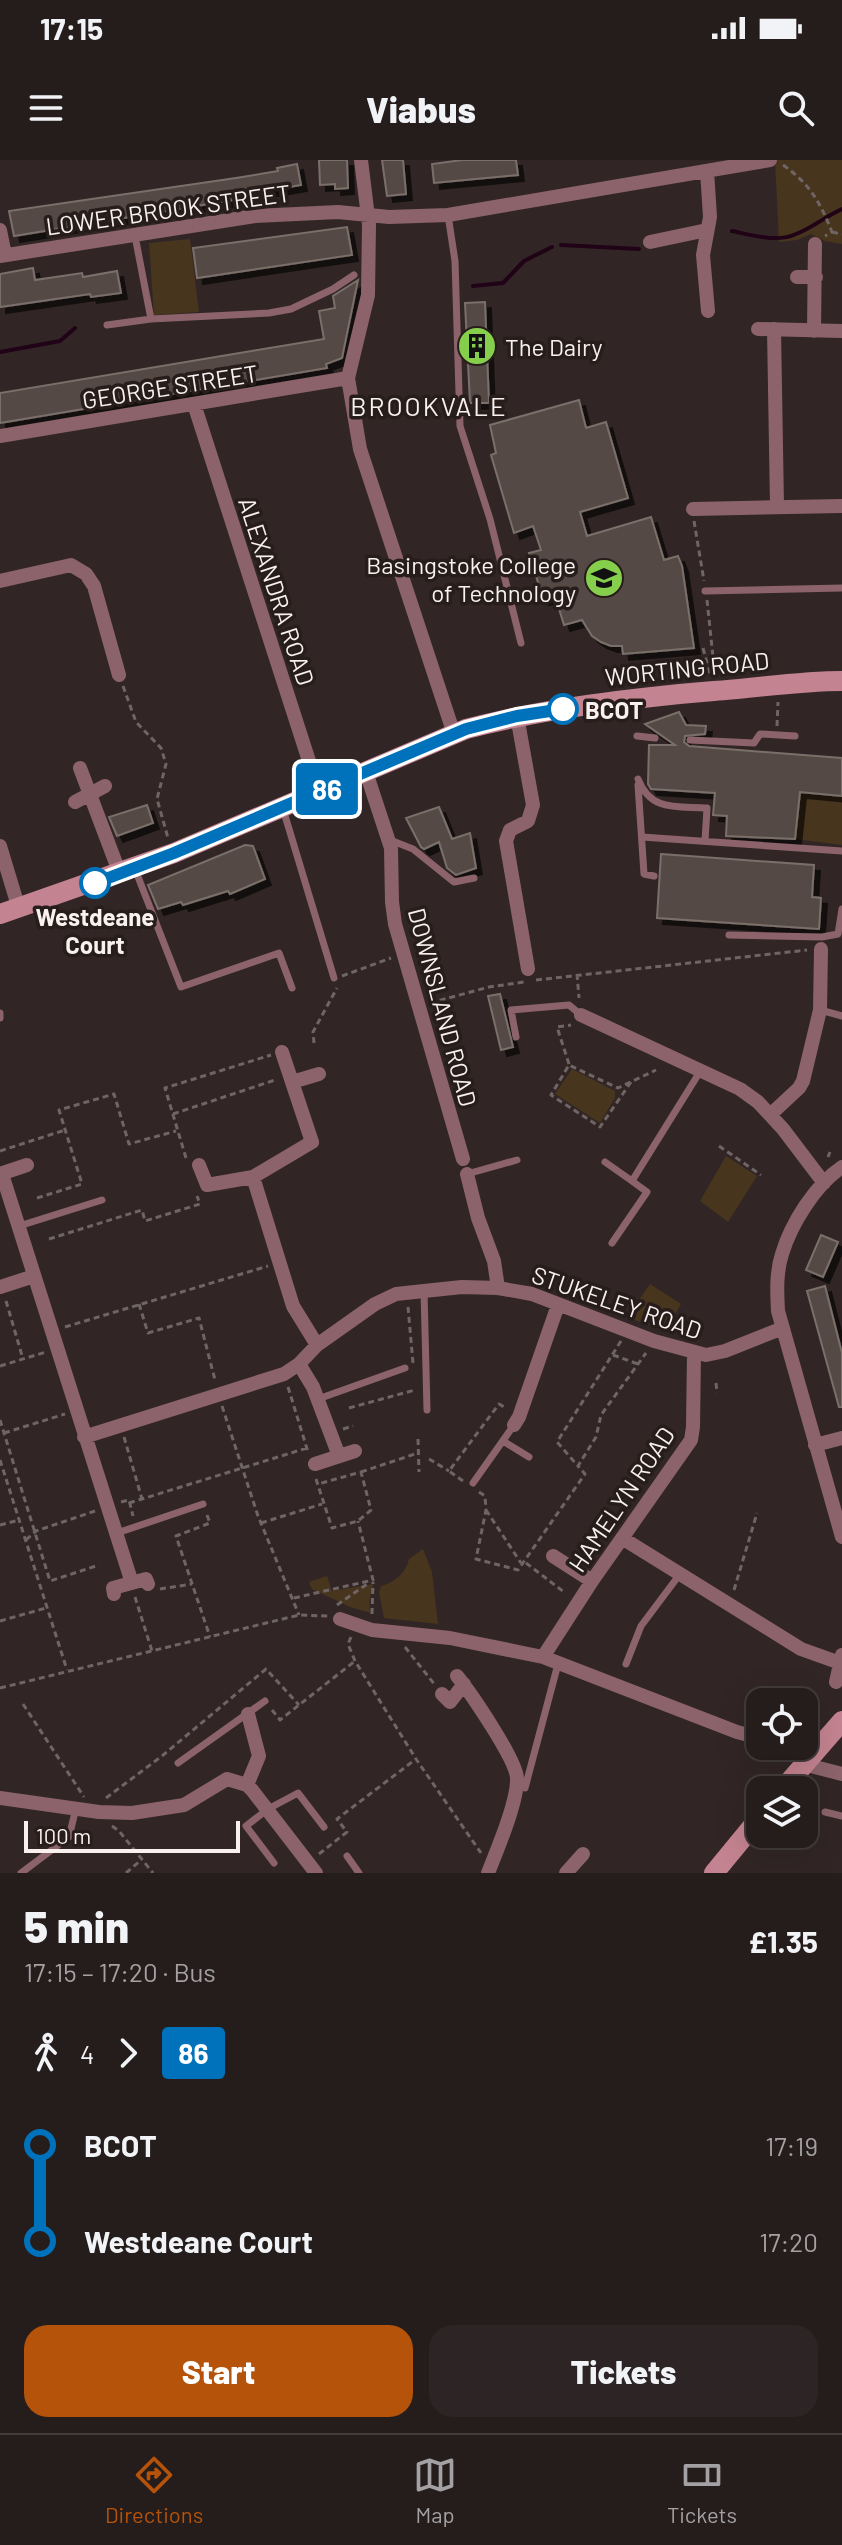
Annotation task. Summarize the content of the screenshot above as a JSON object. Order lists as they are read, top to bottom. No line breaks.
{"streets":{"street":["LOWER BROOK STREET","GEORGE STREET","ALEXANDRA ROAD","WORTING ROAD","DOWNSLAND ROAD","STUKELEY ROAD","HAMELYN ROAD"]},"crossings":[["GEORGE STREET","ALEXANDRA ROAD"],["ALEXANDRA ROAD","WORTING ROAD"],["WORTING ROAD","DOWNSLAND ROAD"],["STUKELEY ROAD","HAMELYN ROAD"]],"districts":["BROOKVALE"],"places":{"building":["The Dairy"],"school or university":["Basingstoke College of Technology"],"other":["BCOT","Westdeane Court"]},"lines":["bus line 86"],"scale_bar":"100 m","page":{"status":"17:15","header":"Viabus","on_map":"86","scale":"100 m","heading":["5 min","17:15 – 17:20 · Bus","£1.35"],"legs":["4","86"],"list":[{"name":"BCOT","value":"17:19"},{"name":"Westdeane Court","value":"17:20"}],"buttons":["Start","Tickets"],"tabs":["Directions","Map","Tickets"]}}
